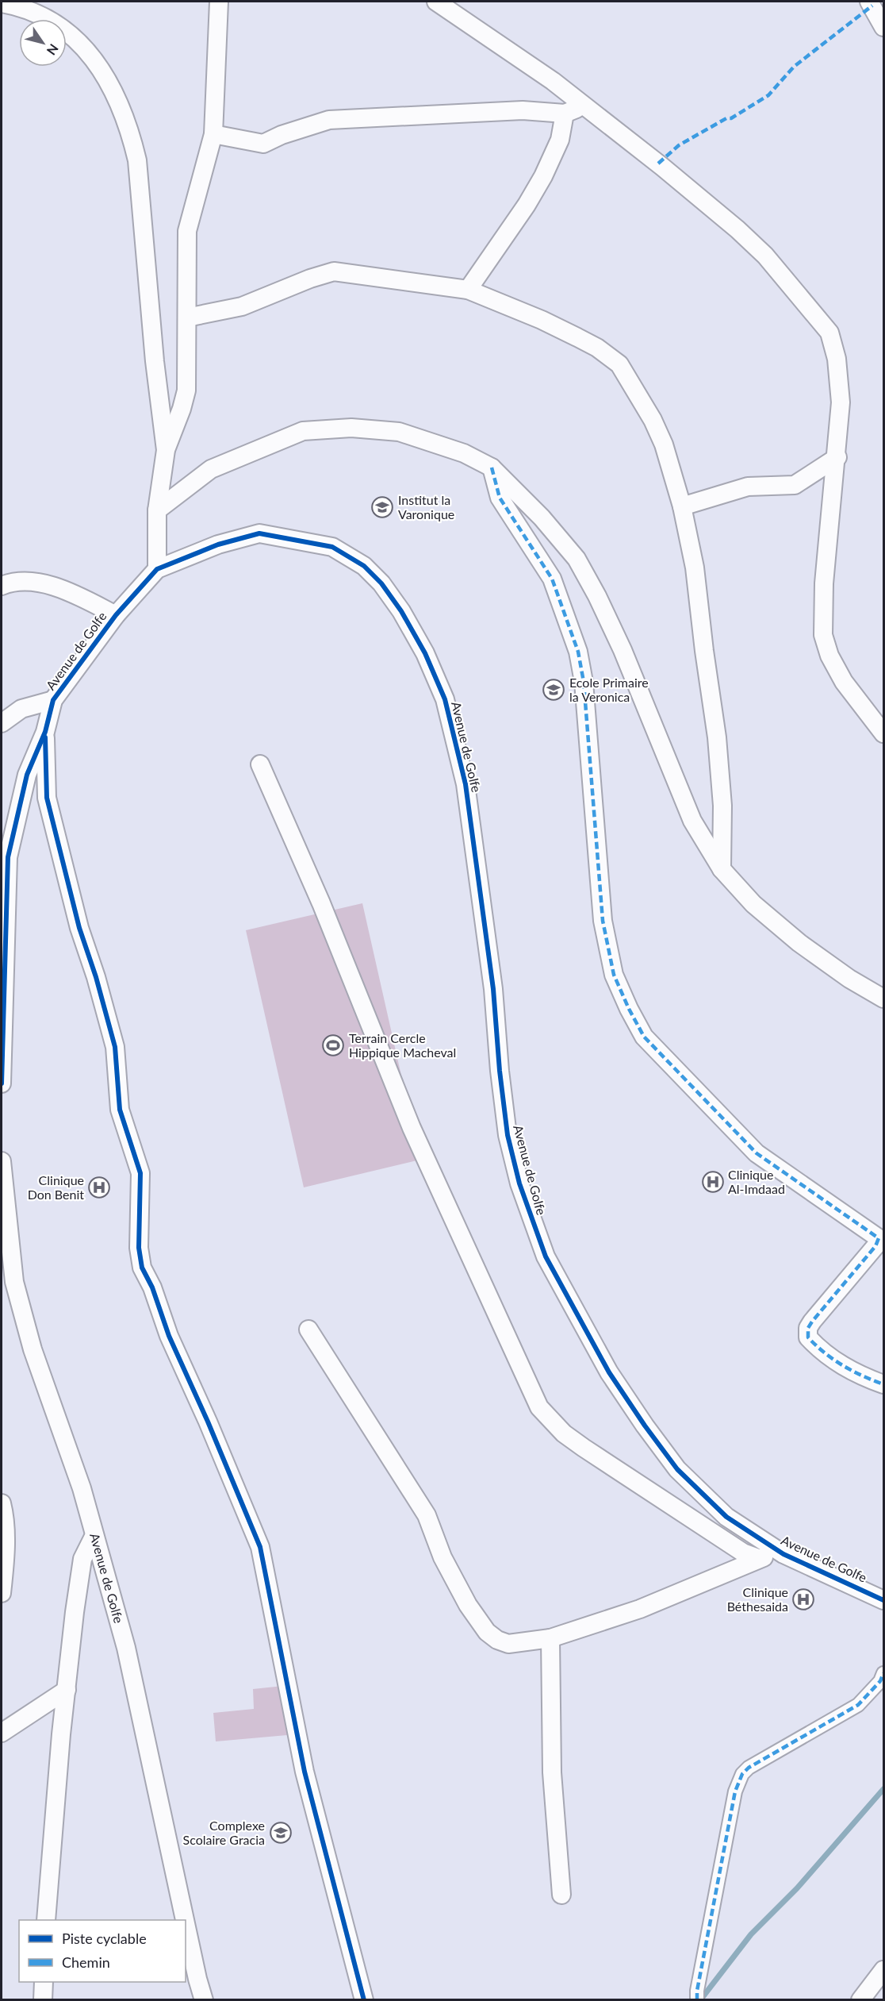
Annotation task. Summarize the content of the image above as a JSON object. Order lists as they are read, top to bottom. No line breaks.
{"streets":{"street":["Avenue de Golfe"]},"places":{"school or university":["Institut la Varonique","Ecole Primaire la Veronica","Complexe Scolaire Gracia"],"sports":["Terrain Cercle Hippique Macheval"],"hospital":["Clinique Al-Imdaad","Clinique Don Benit","Clinique Béthesaida"]},"legend":["Piste cyclable","Chemin"],"north":"bottom right"}
